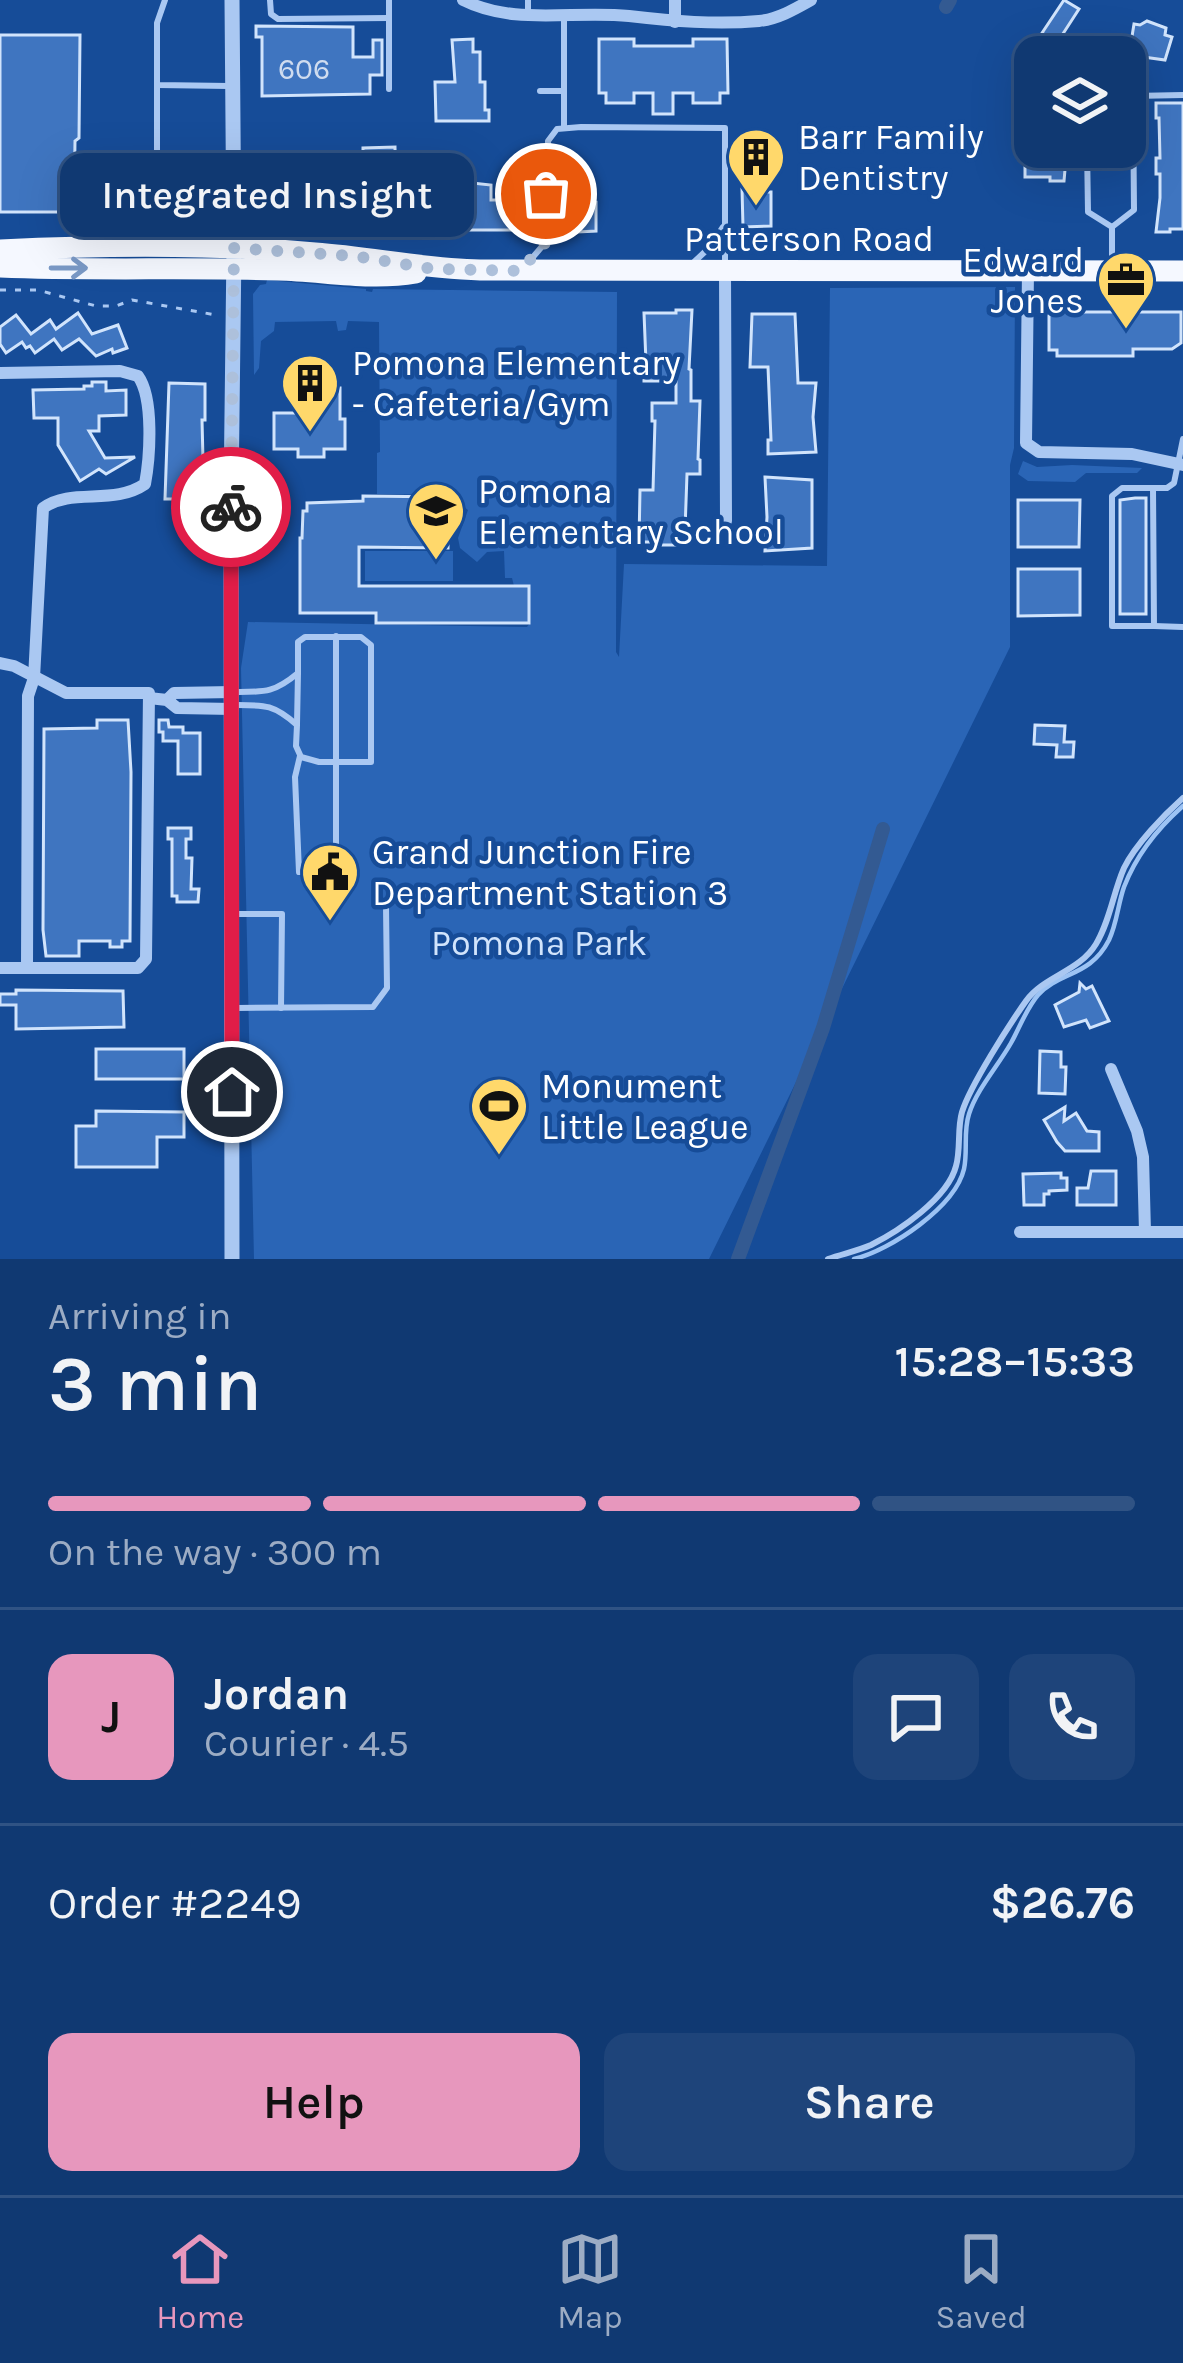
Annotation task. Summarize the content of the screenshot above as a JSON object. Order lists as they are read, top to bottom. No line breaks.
{"streets":{"main road":["Patterson Road"]},"parks":["Pomona Park"],"places":{"other":["Integrated Insight"],"building":["Barr Family Dentistry","Pomona Elementary - Cafeteria/Gym"],"office":["Edward Jones"],"school or university":["Pomona Elementary School"],"public building":["Grand Junction Fire Department Station 3"],"sports":["Monument Little League"]},"house_numbers":["606"],"page":{"bubble":"Integrated Insight","heading":["3 min","Arriving in","15:28–15:33"],"panel":["Jordan","Courier · 4.5","Order #2249","$26.76"],"bar":"On the way · 300 m","round":"J","buttons":["Help","Share"],"tabs":["Home","Map","Saved"]}}
